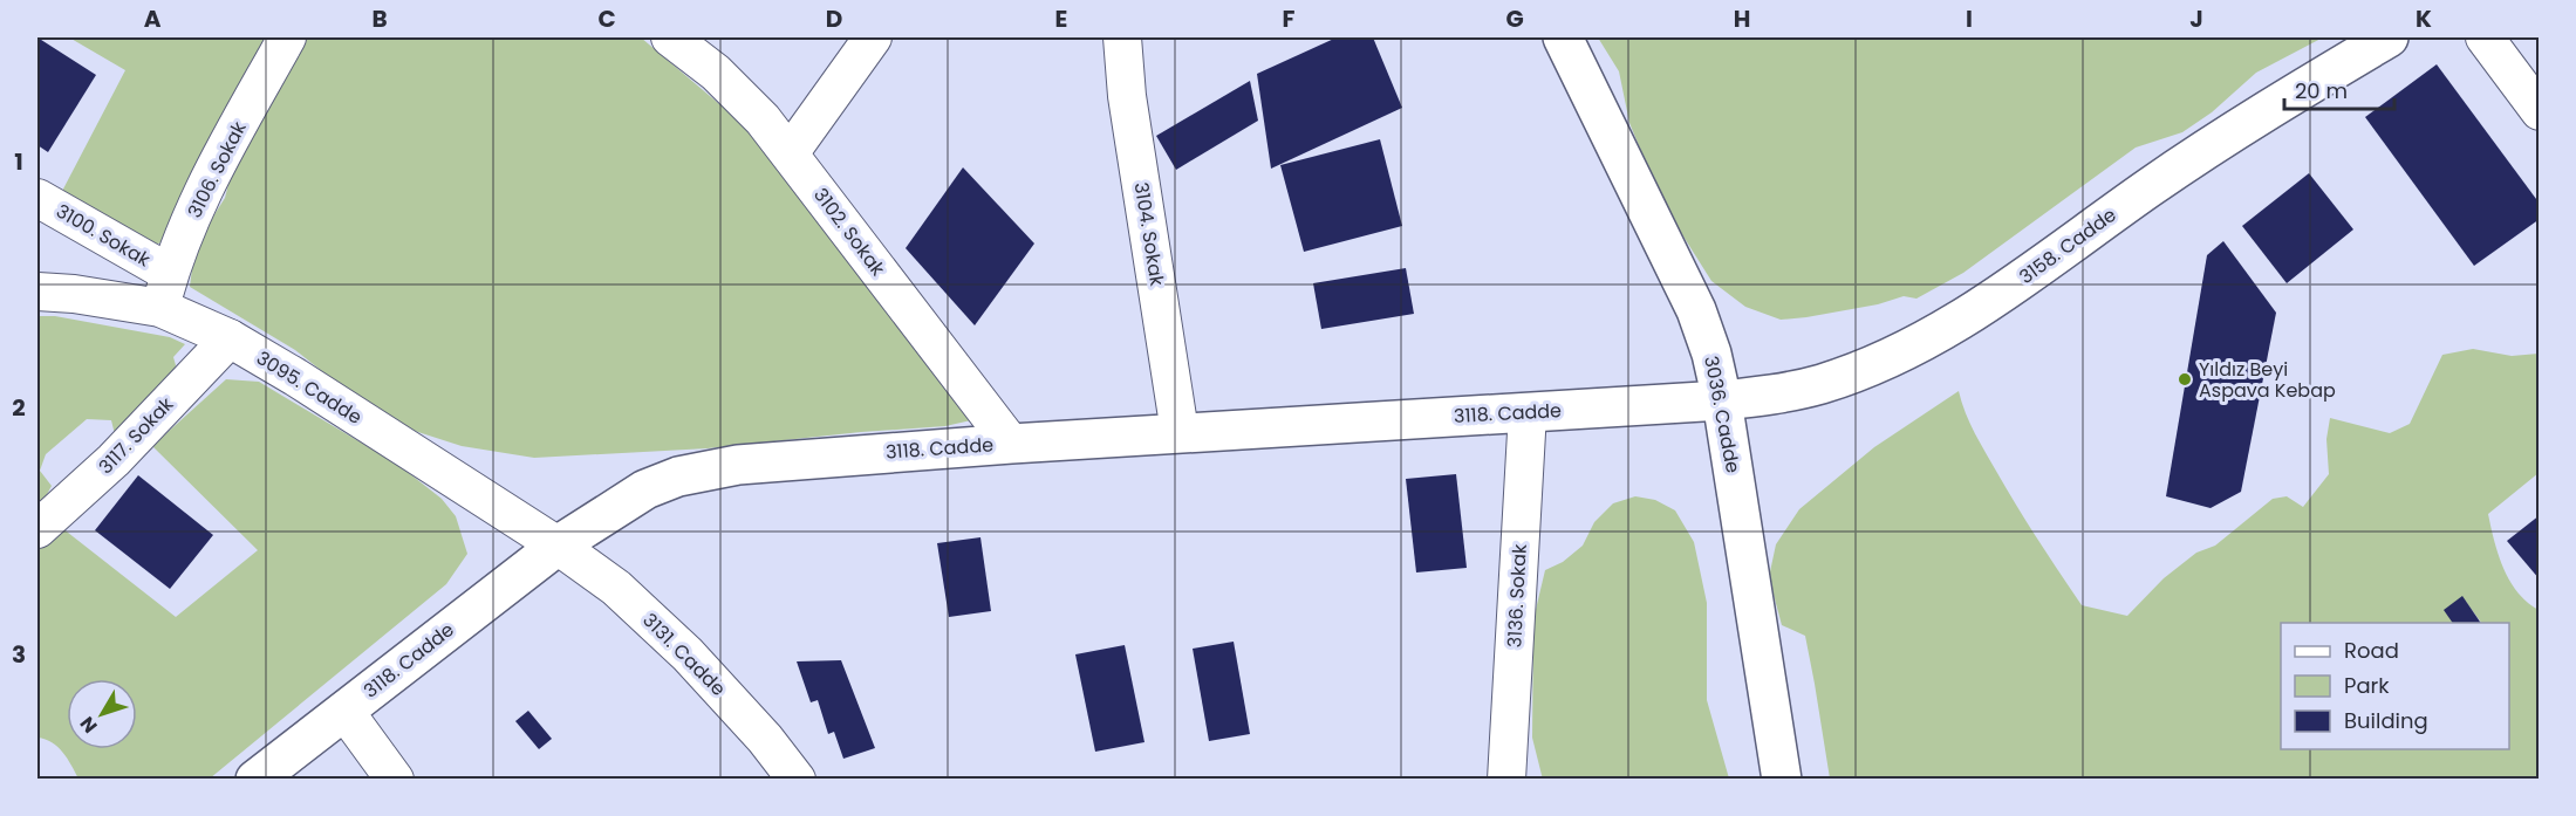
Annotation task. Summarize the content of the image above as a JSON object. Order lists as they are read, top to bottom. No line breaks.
{"streets":{"street":["3106. Sokak","3102. Sokak","3104. Sokak","3100. Sokak","3158. Cadde","3095. Cadde","3118. Cadde","3036. Cadde","3117. Sokak","3136. Sokak","3131. Cadde"]},"crossings":[["3106. Sokak","3100. Sokak"],["3106. Sokak","3095. Cadde"],["3102. Sokak","3118. Cadde"],["3104. Sokak","3118. Cadde"],["3158. Cadde","3118. Cadde"],["3158. Cadde","3036. Cadde"],["3095. Cadde","3118. Cadde"],["3095. Cadde","3117. Sokak"],["3095. Cadde","3131. Cadde"],["3118. Cadde","3036. Cadde"],["3118. Cadde","3136. Sokak"],["3118. Cadde","3131. Cadde"]],"places":["Yıldız Beyi Aspava Kebap"],"legend":["Road","Park","Building"],"scale_bar":"20 m","north":"bottom left","grid":{"columns":["A","B","C","D","E","F","G","H","I","J","K"],"rows":["1","2","3"]}}
